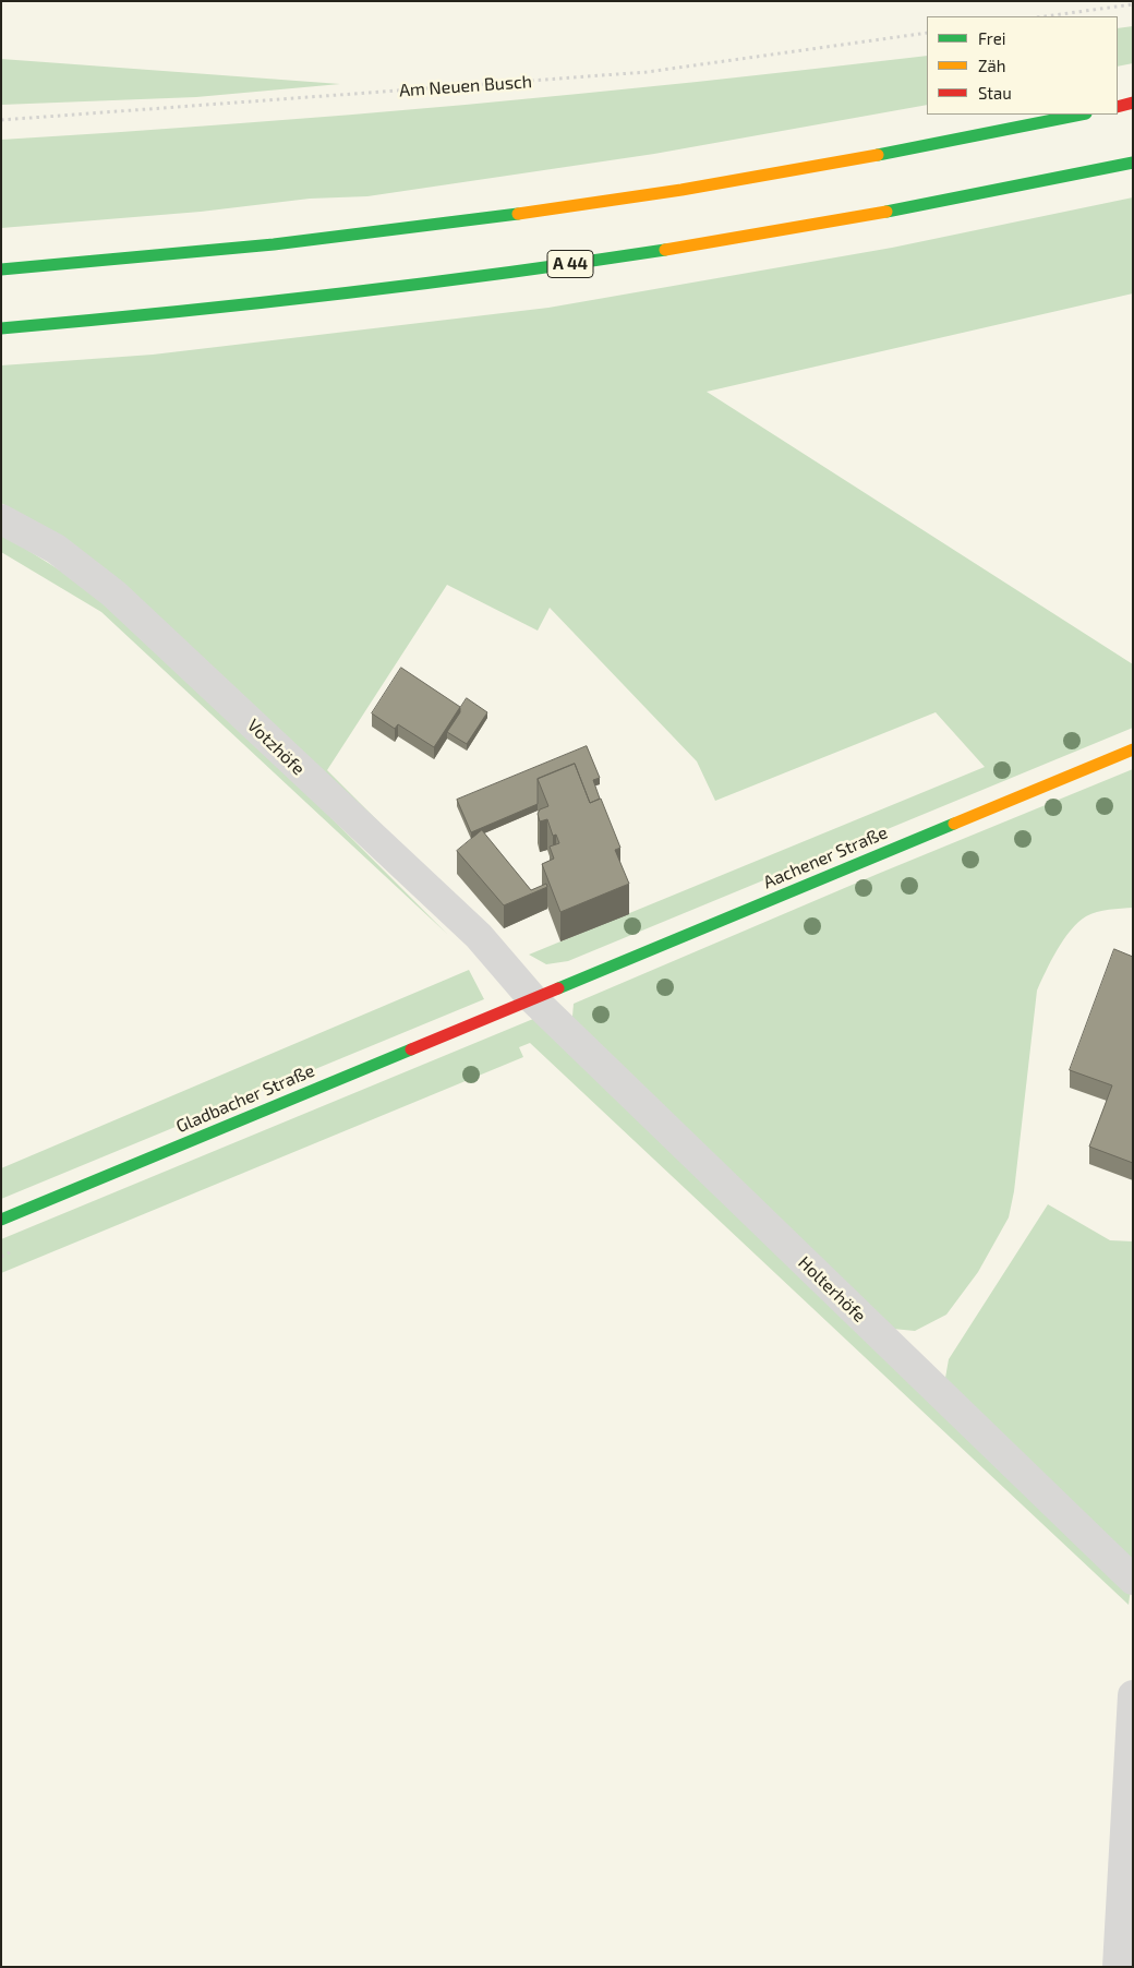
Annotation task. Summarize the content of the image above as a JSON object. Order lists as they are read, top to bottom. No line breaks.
{"streets":{"main road":["A 44","Aachener Straße","Gladbacher Straße"],"street":["Votzhöfe","Holterhöfe"],"path":["Am Neuen Busch"]},"crossings":[["Votzhöfe","Aachener Straße"],["Votzhöfe","Holterhöfe"],["Aachener Straße","Gladbacher Straße"],["Aachener Straße","Holterhöfe"]],"legend":["Frei","Zäh","Stau"]}
